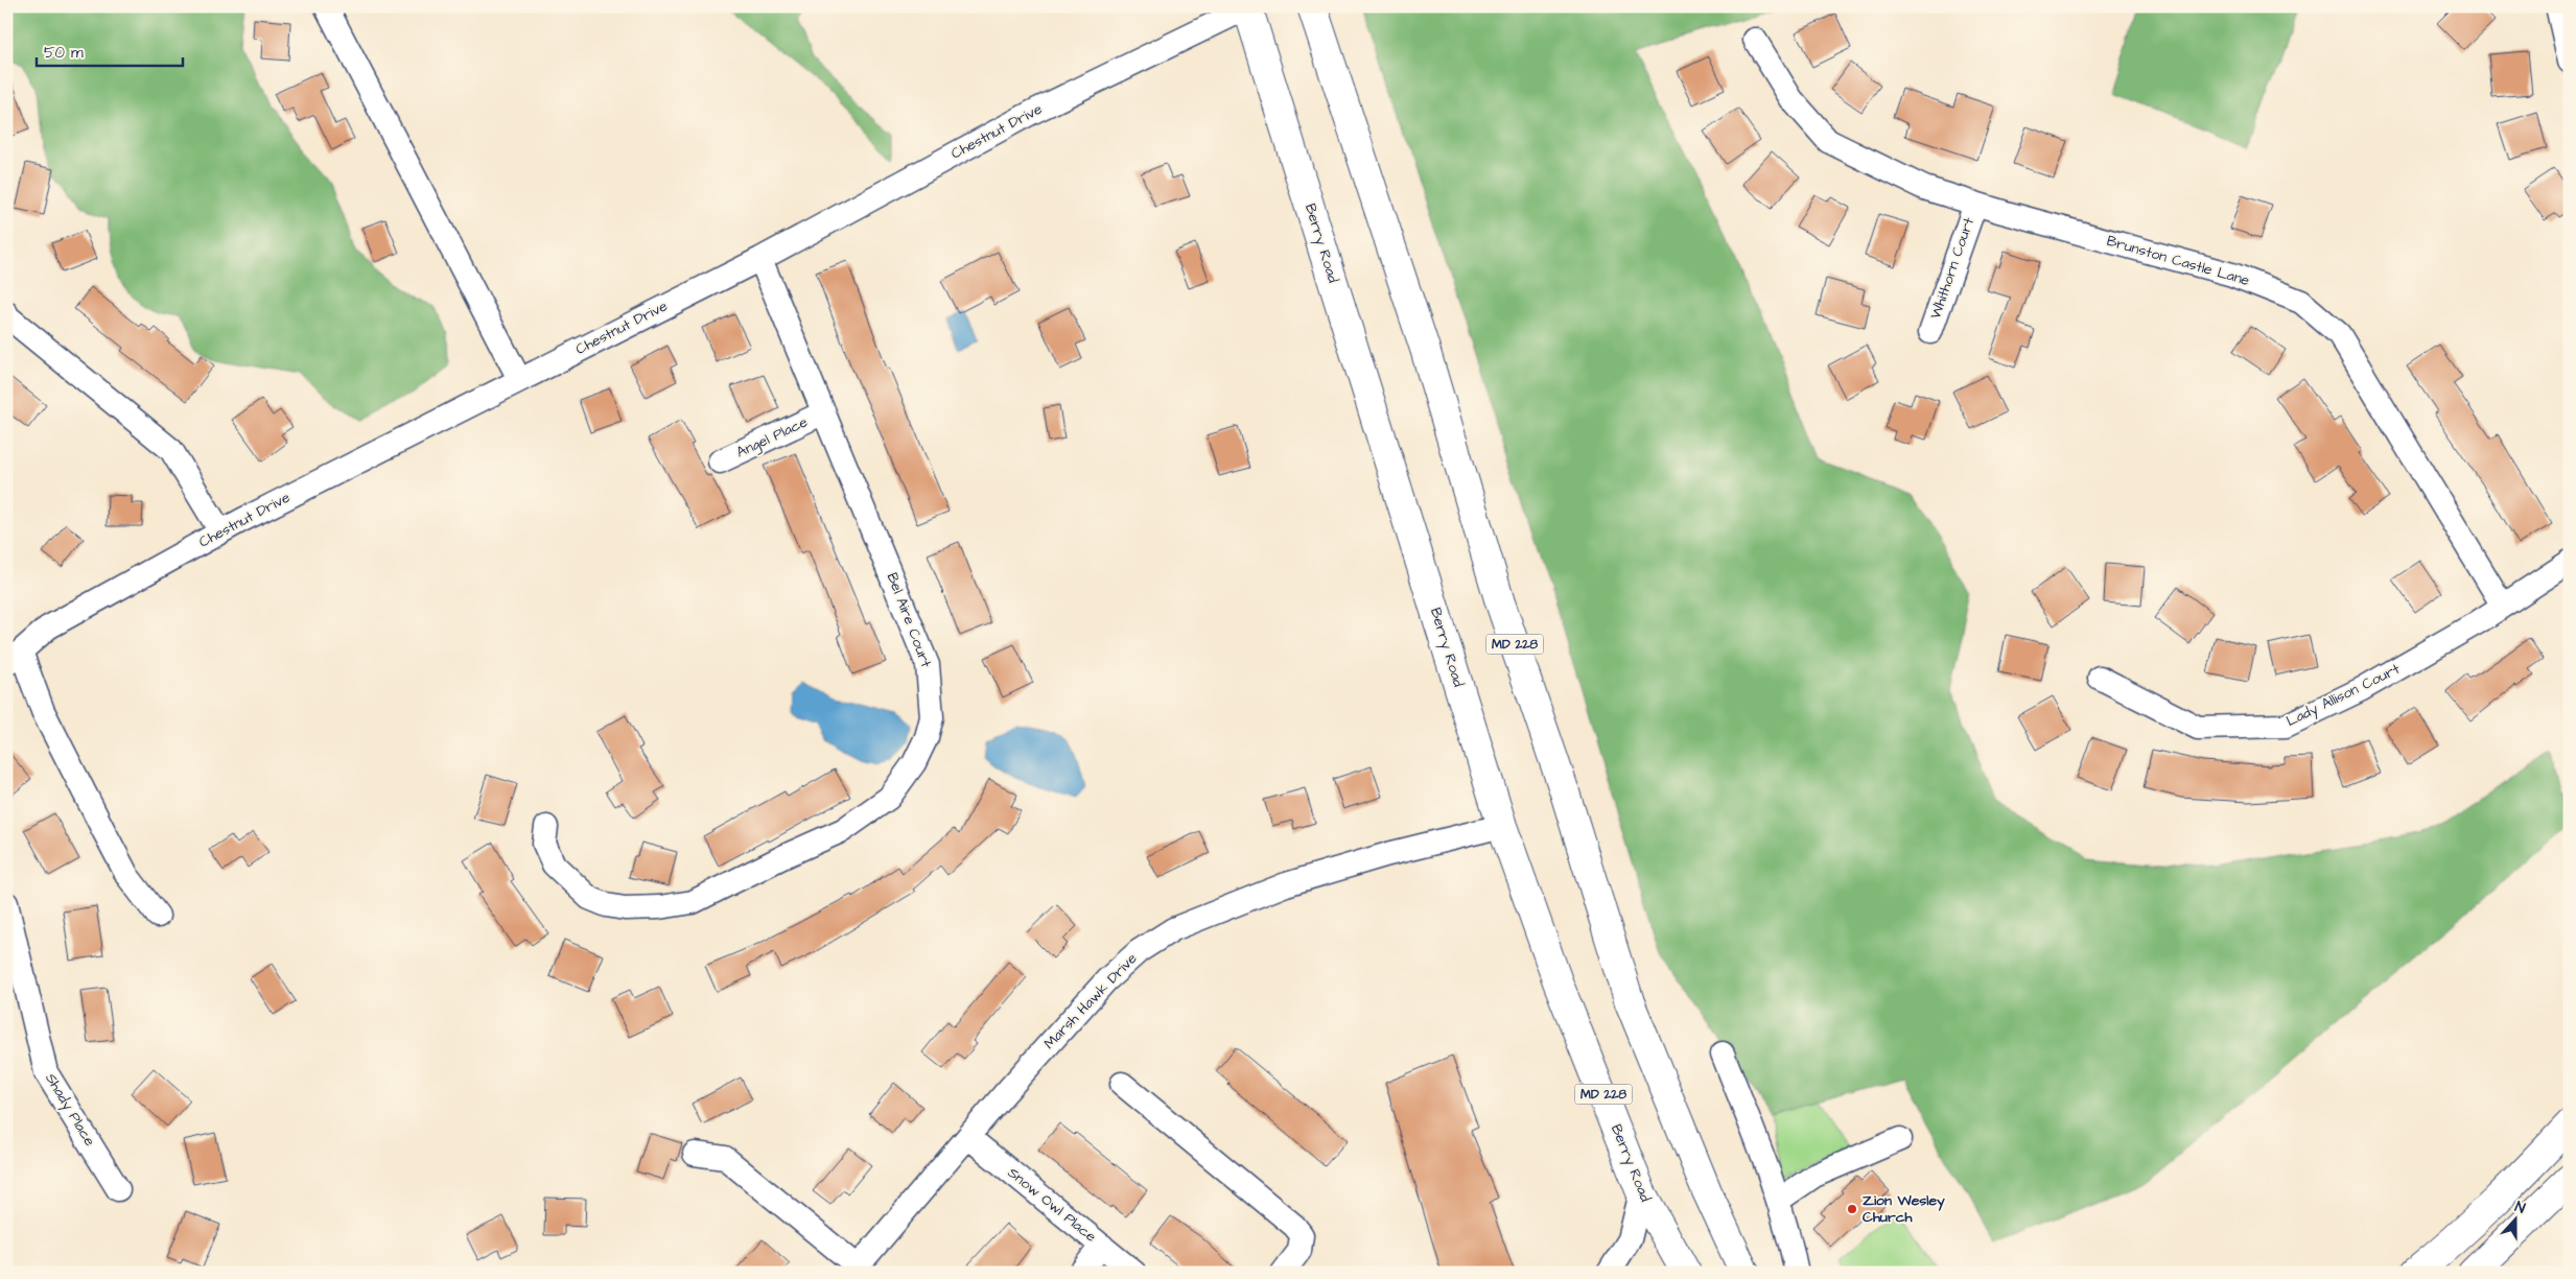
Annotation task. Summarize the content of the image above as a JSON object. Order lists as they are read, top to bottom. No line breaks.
{"streets":{"main road":["Berry Road","MD 228"],"street":["Chestnut Drive","Brunston Castle Lane","Whithorn Court","Angel Place","Bel Aire Court","Lady Allison Court","Marsh Hawk Drive","Shady Place","Snow Owl Place"]},"crossings":[["Chestnut Drive","Berry Road"],["Chestnut Drive","Bel Aire Court"],["Berry Road","Marsh Hawk Drive"],["Brunston Castle Lane","Whithorn Court"],["Brunston Castle Lane","Lady Allison Court"],["Angel Place","Bel Aire Court"],["Marsh Hawk Drive","Snow Owl Place"]],"places":["Zion Wesley Church"],"scale_bar":"50 m","north":"top"}
